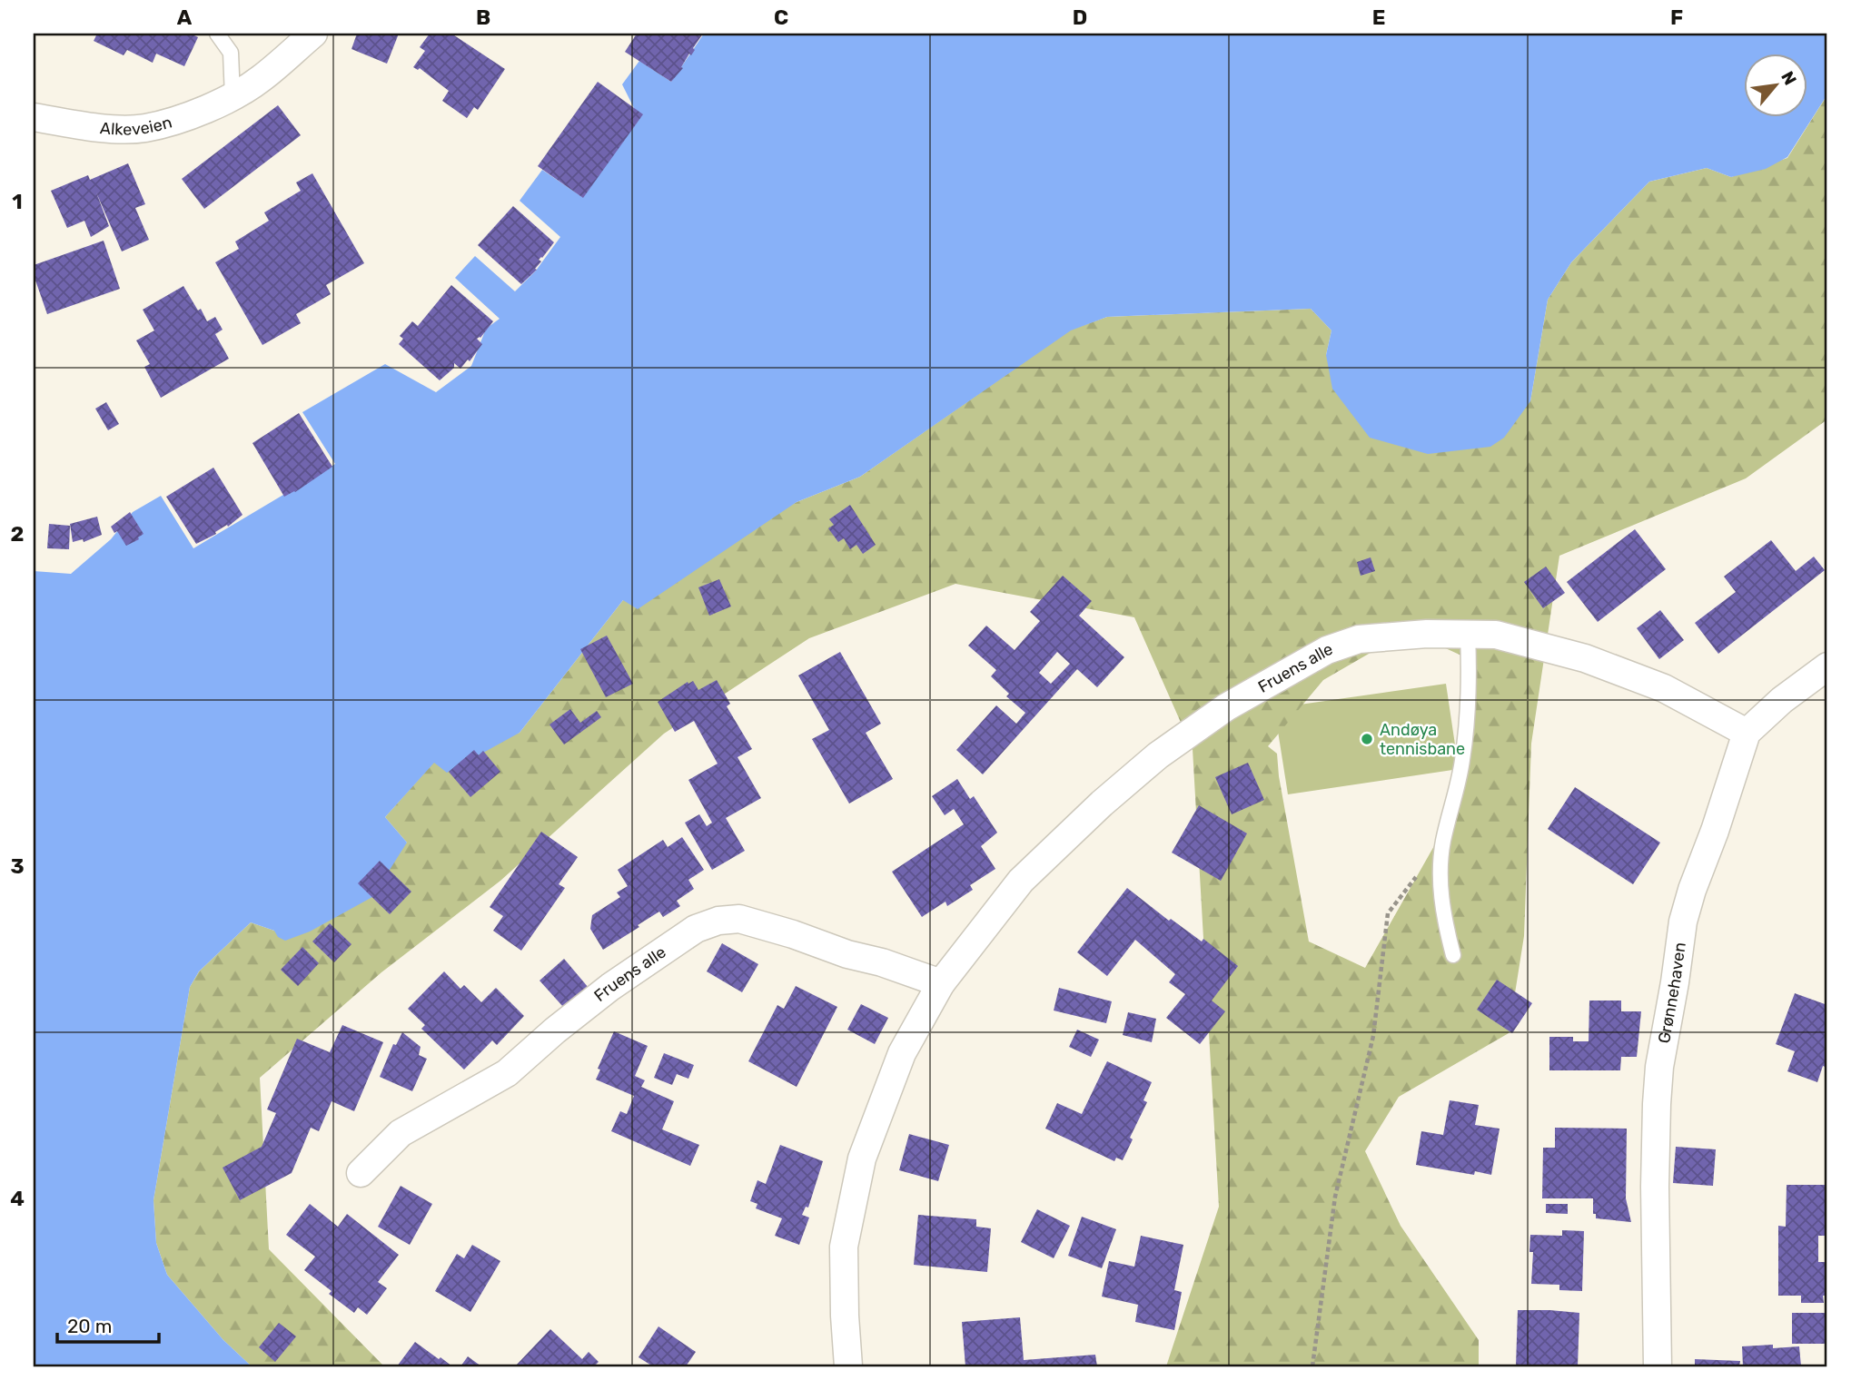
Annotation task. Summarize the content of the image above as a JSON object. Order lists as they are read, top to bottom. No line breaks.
{"streets":{"street":["Alkeveien","Fruens alle","Grønnehaven"]},"crossings":[["Fruens alle","Grønnehaven"]],"places":["Andøya tennisbane"],"scale_bar":"20 m","north":"top right","grid":{"columns":["A","B","C","D","E","F"],"rows":["1","2","3","4"]}}
